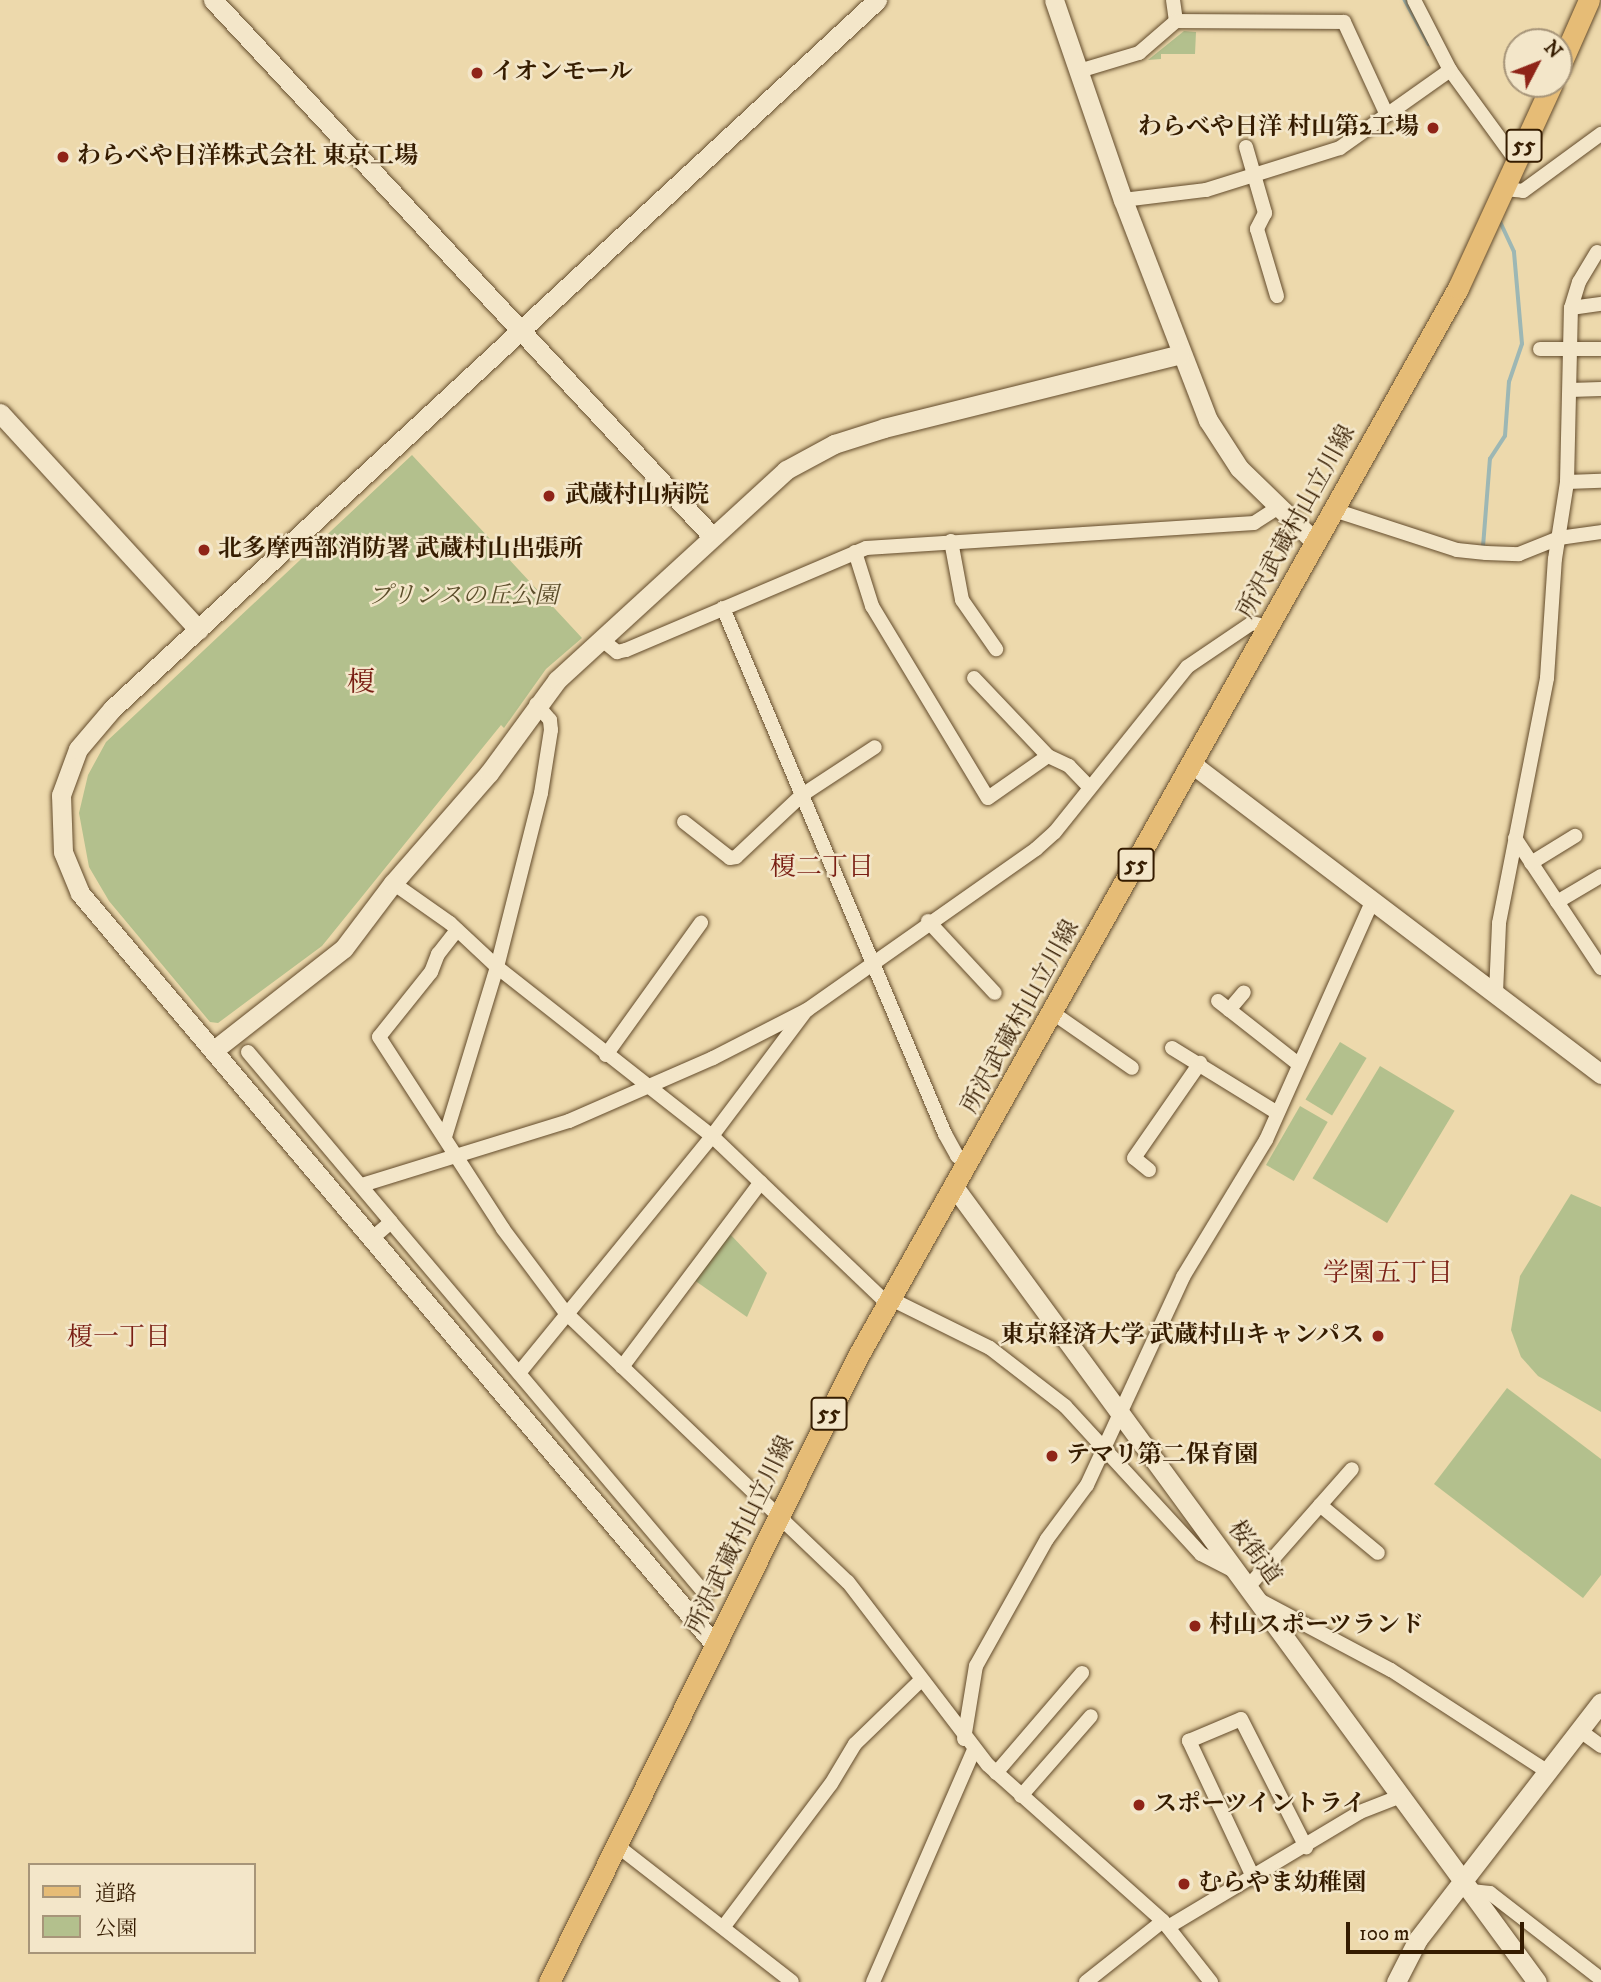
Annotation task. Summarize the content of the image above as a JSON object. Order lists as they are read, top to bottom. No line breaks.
{"streets":{"main road":["55","所沢武蔵村山立川線"],"street":["桜街道"]},"crossings":[["所沢武蔵村山立川線","桜街道"]],"districts":["榎","榎二丁目","学園五丁目","榎一丁目"],"parks":["プリンスの丘公園"],"places":["イオンモール","わらべや日洋 村山第2工場","わらべや日洋株式会社 東京工場","武蔵村山病院","北多摩西部消防署 武蔵村山出張所","東京経済大学 武蔵村山キャンパス","テマリ第二保育園","村山スポーツランド","スポーツイントライ","むらやま幼稚園"],"legend":["道路","公園"],"scale_bar":"100 m","north":"top right"}
